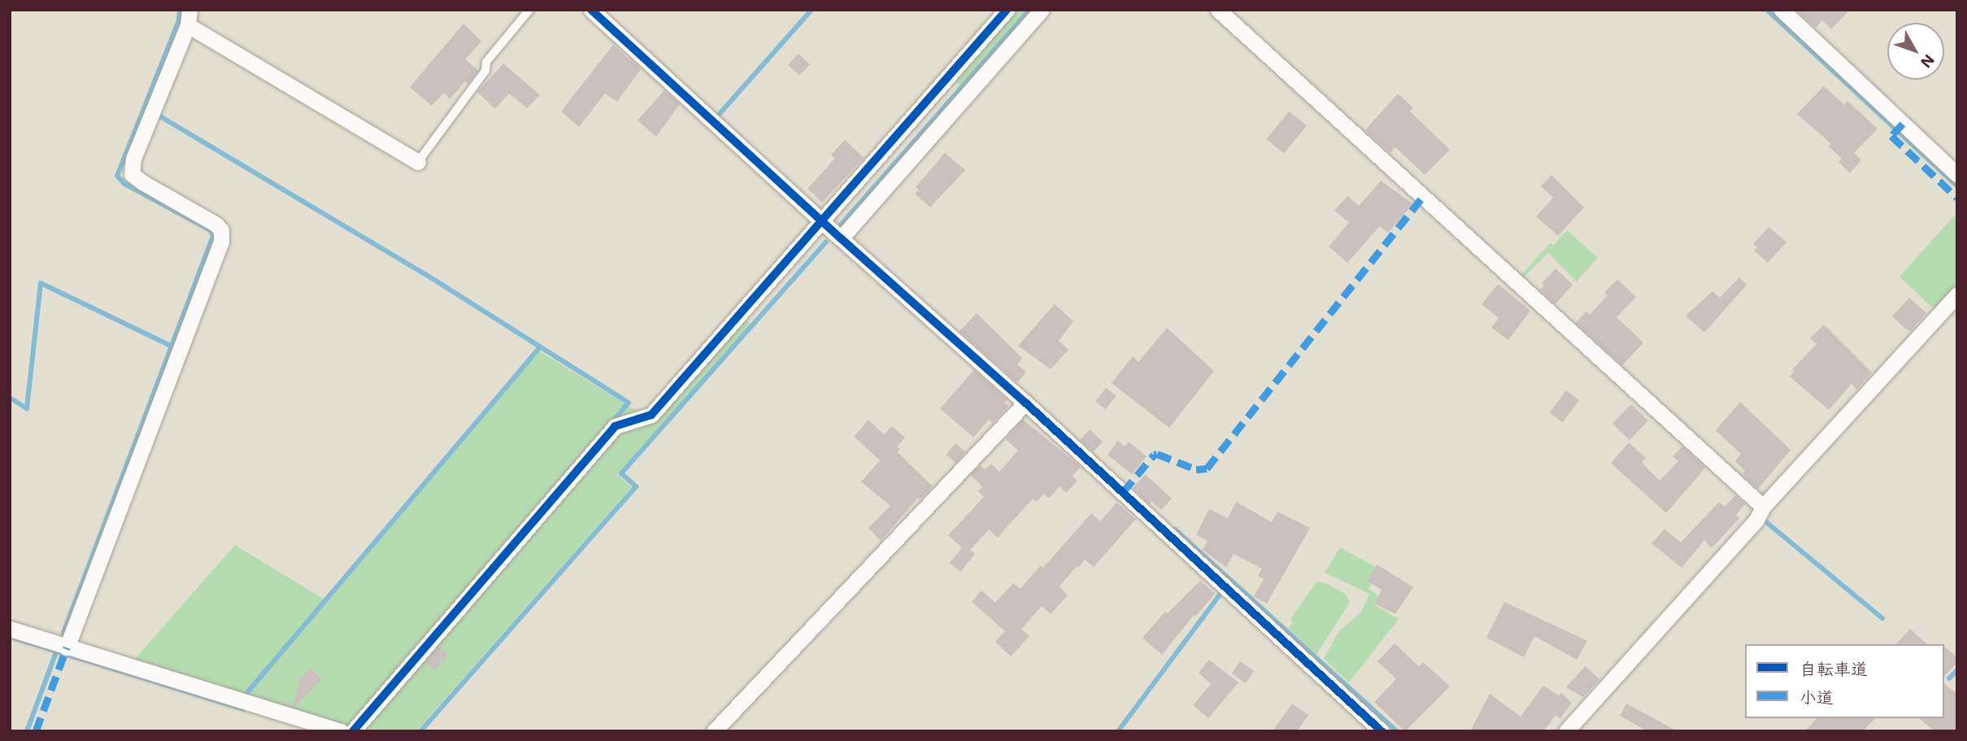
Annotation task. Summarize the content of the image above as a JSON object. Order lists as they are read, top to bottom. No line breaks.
{"legend":["自転車道","小道"],"north":"bottom right"}
